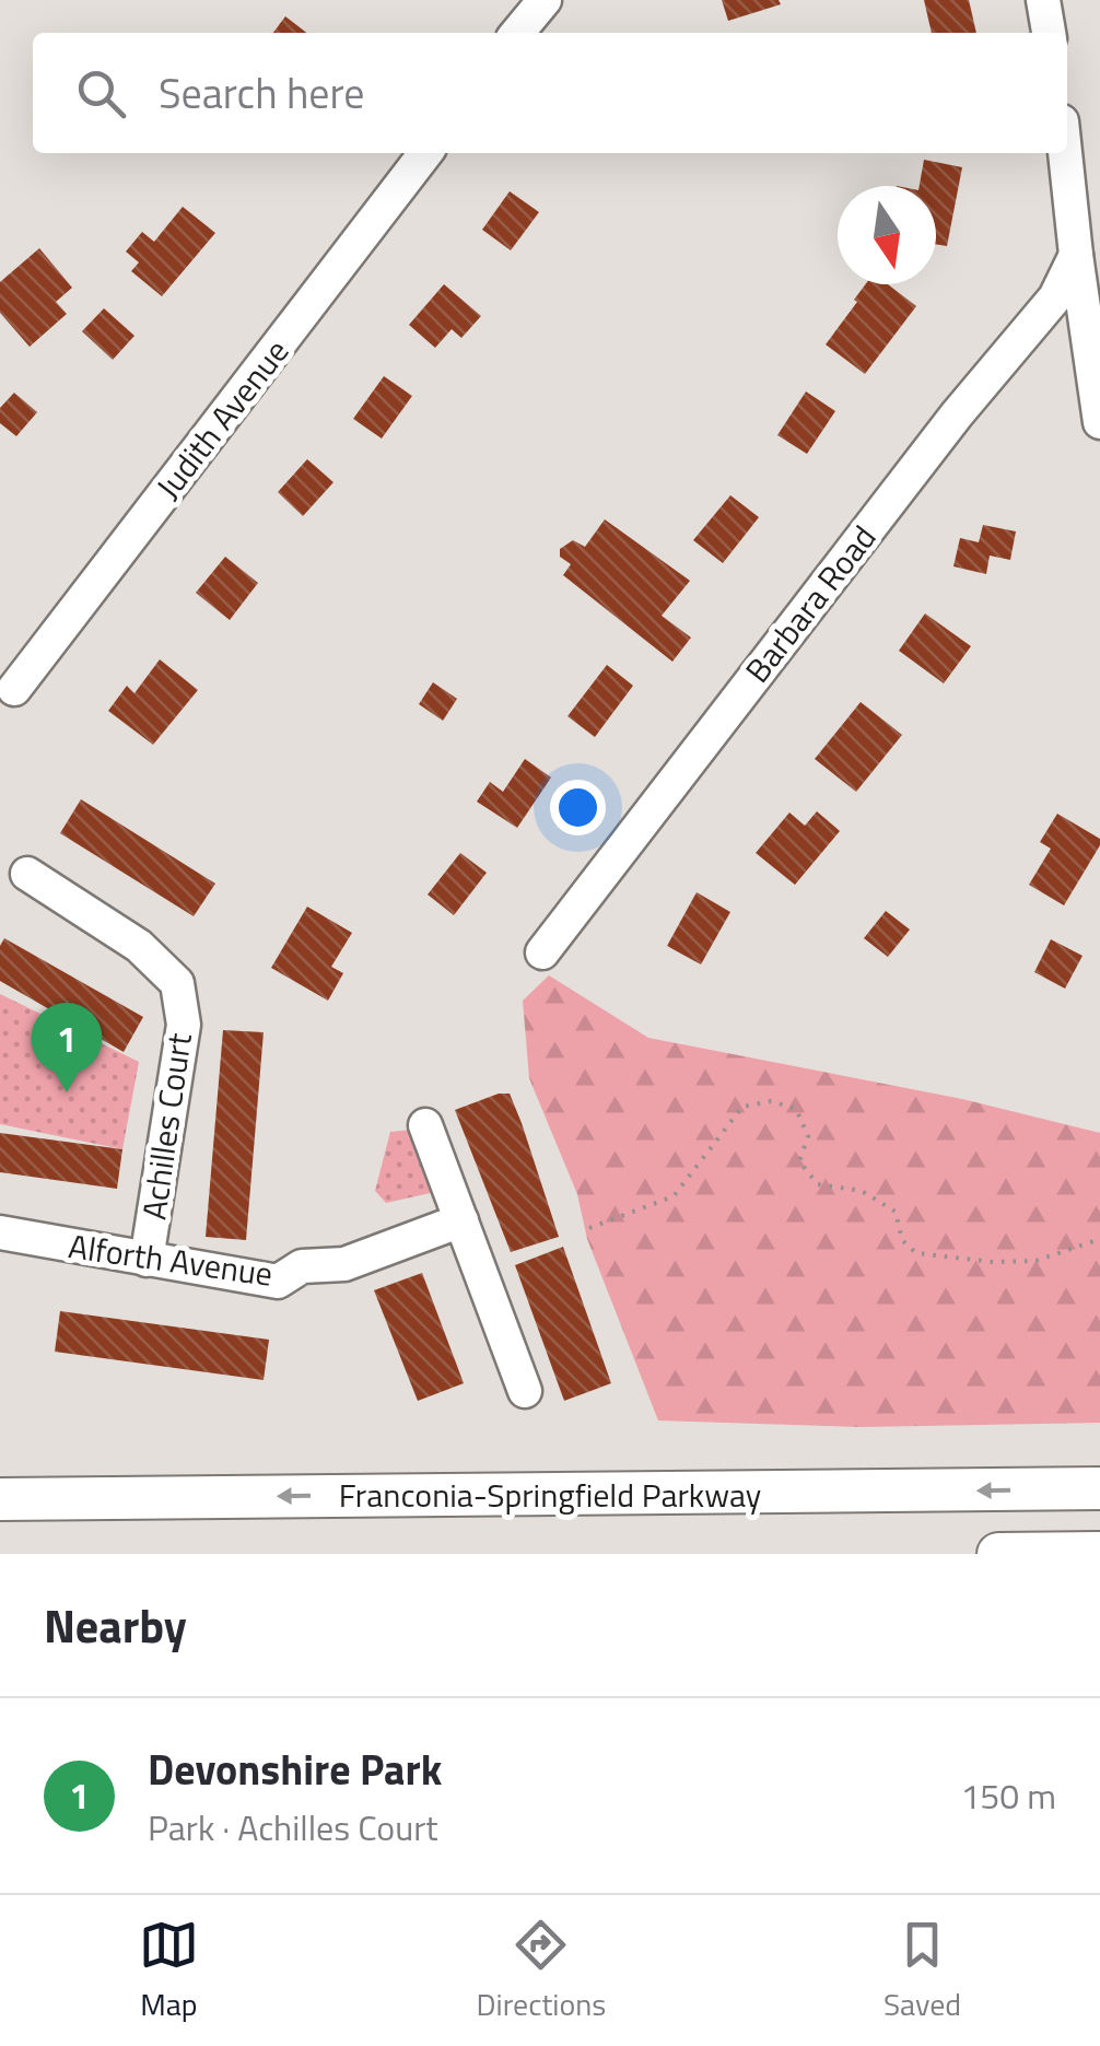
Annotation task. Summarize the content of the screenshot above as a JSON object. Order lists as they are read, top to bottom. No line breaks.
{"streets":{"main road":["Franconia-Springfield Parkway"],"street":["Judith Avenue","Barbara Road","Achilles Court","Alforth Avenue"]},"crossings":[["Achilles Court","Alforth Avenue"]],"one_way":["Franconia-Springfield Parkway"],"north":"bottom","page":{"search":"Search here","pins":"1","heading":"Nearby","list":[{"mark":"1","name":"Devonshire Park","note":"Park · Achilles Court","value":"150 m"}],"nav":["Map","Directions","Saved"]}}
